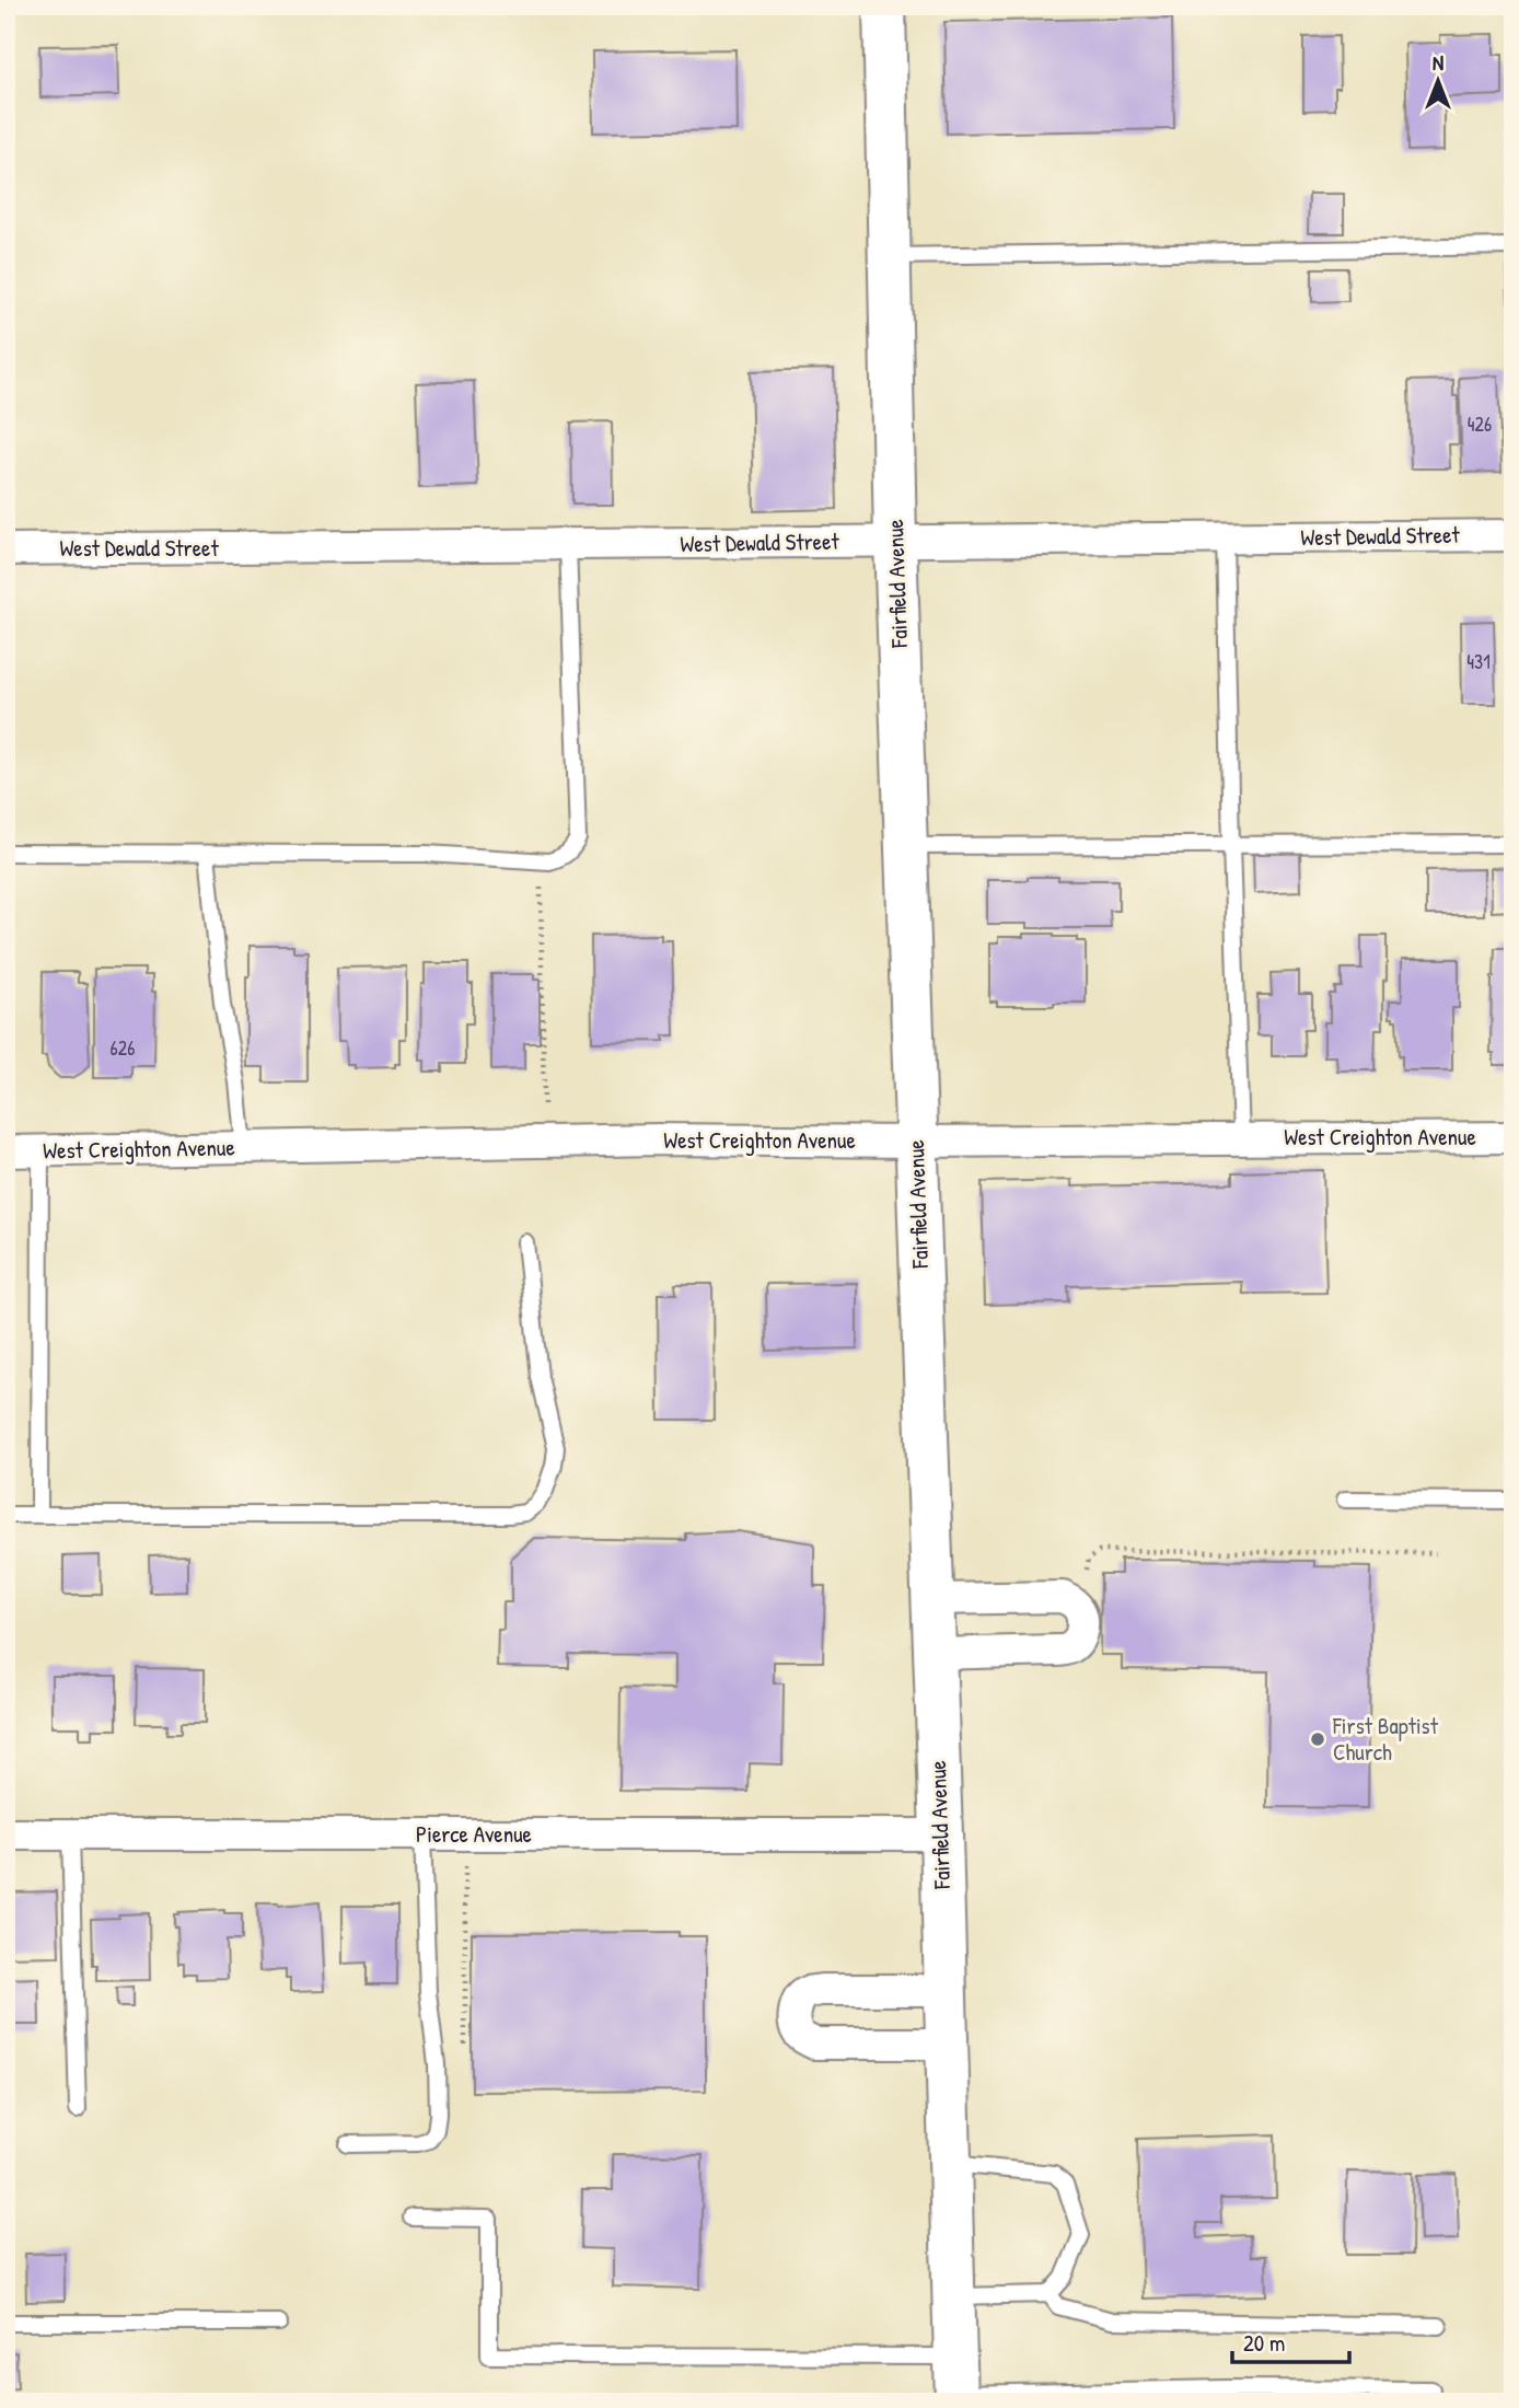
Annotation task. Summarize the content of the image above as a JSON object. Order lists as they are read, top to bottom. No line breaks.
{"streets":{"main road":["Fairfield Avenue"],"street":["West Dewald Street","West Creighton Avenue","Pierce Avenue"]},"crossings":[["West Dewald Street","Fairfield Avenue"],["Fairfield Avenue","West Creighton Avenue"],["Fairfield Avenue","Pierce Avenue"]],"places":["First Baptist Church"],"house_numbers":["426","431","626"],"scale_bar":"20 m","north":"top"}
